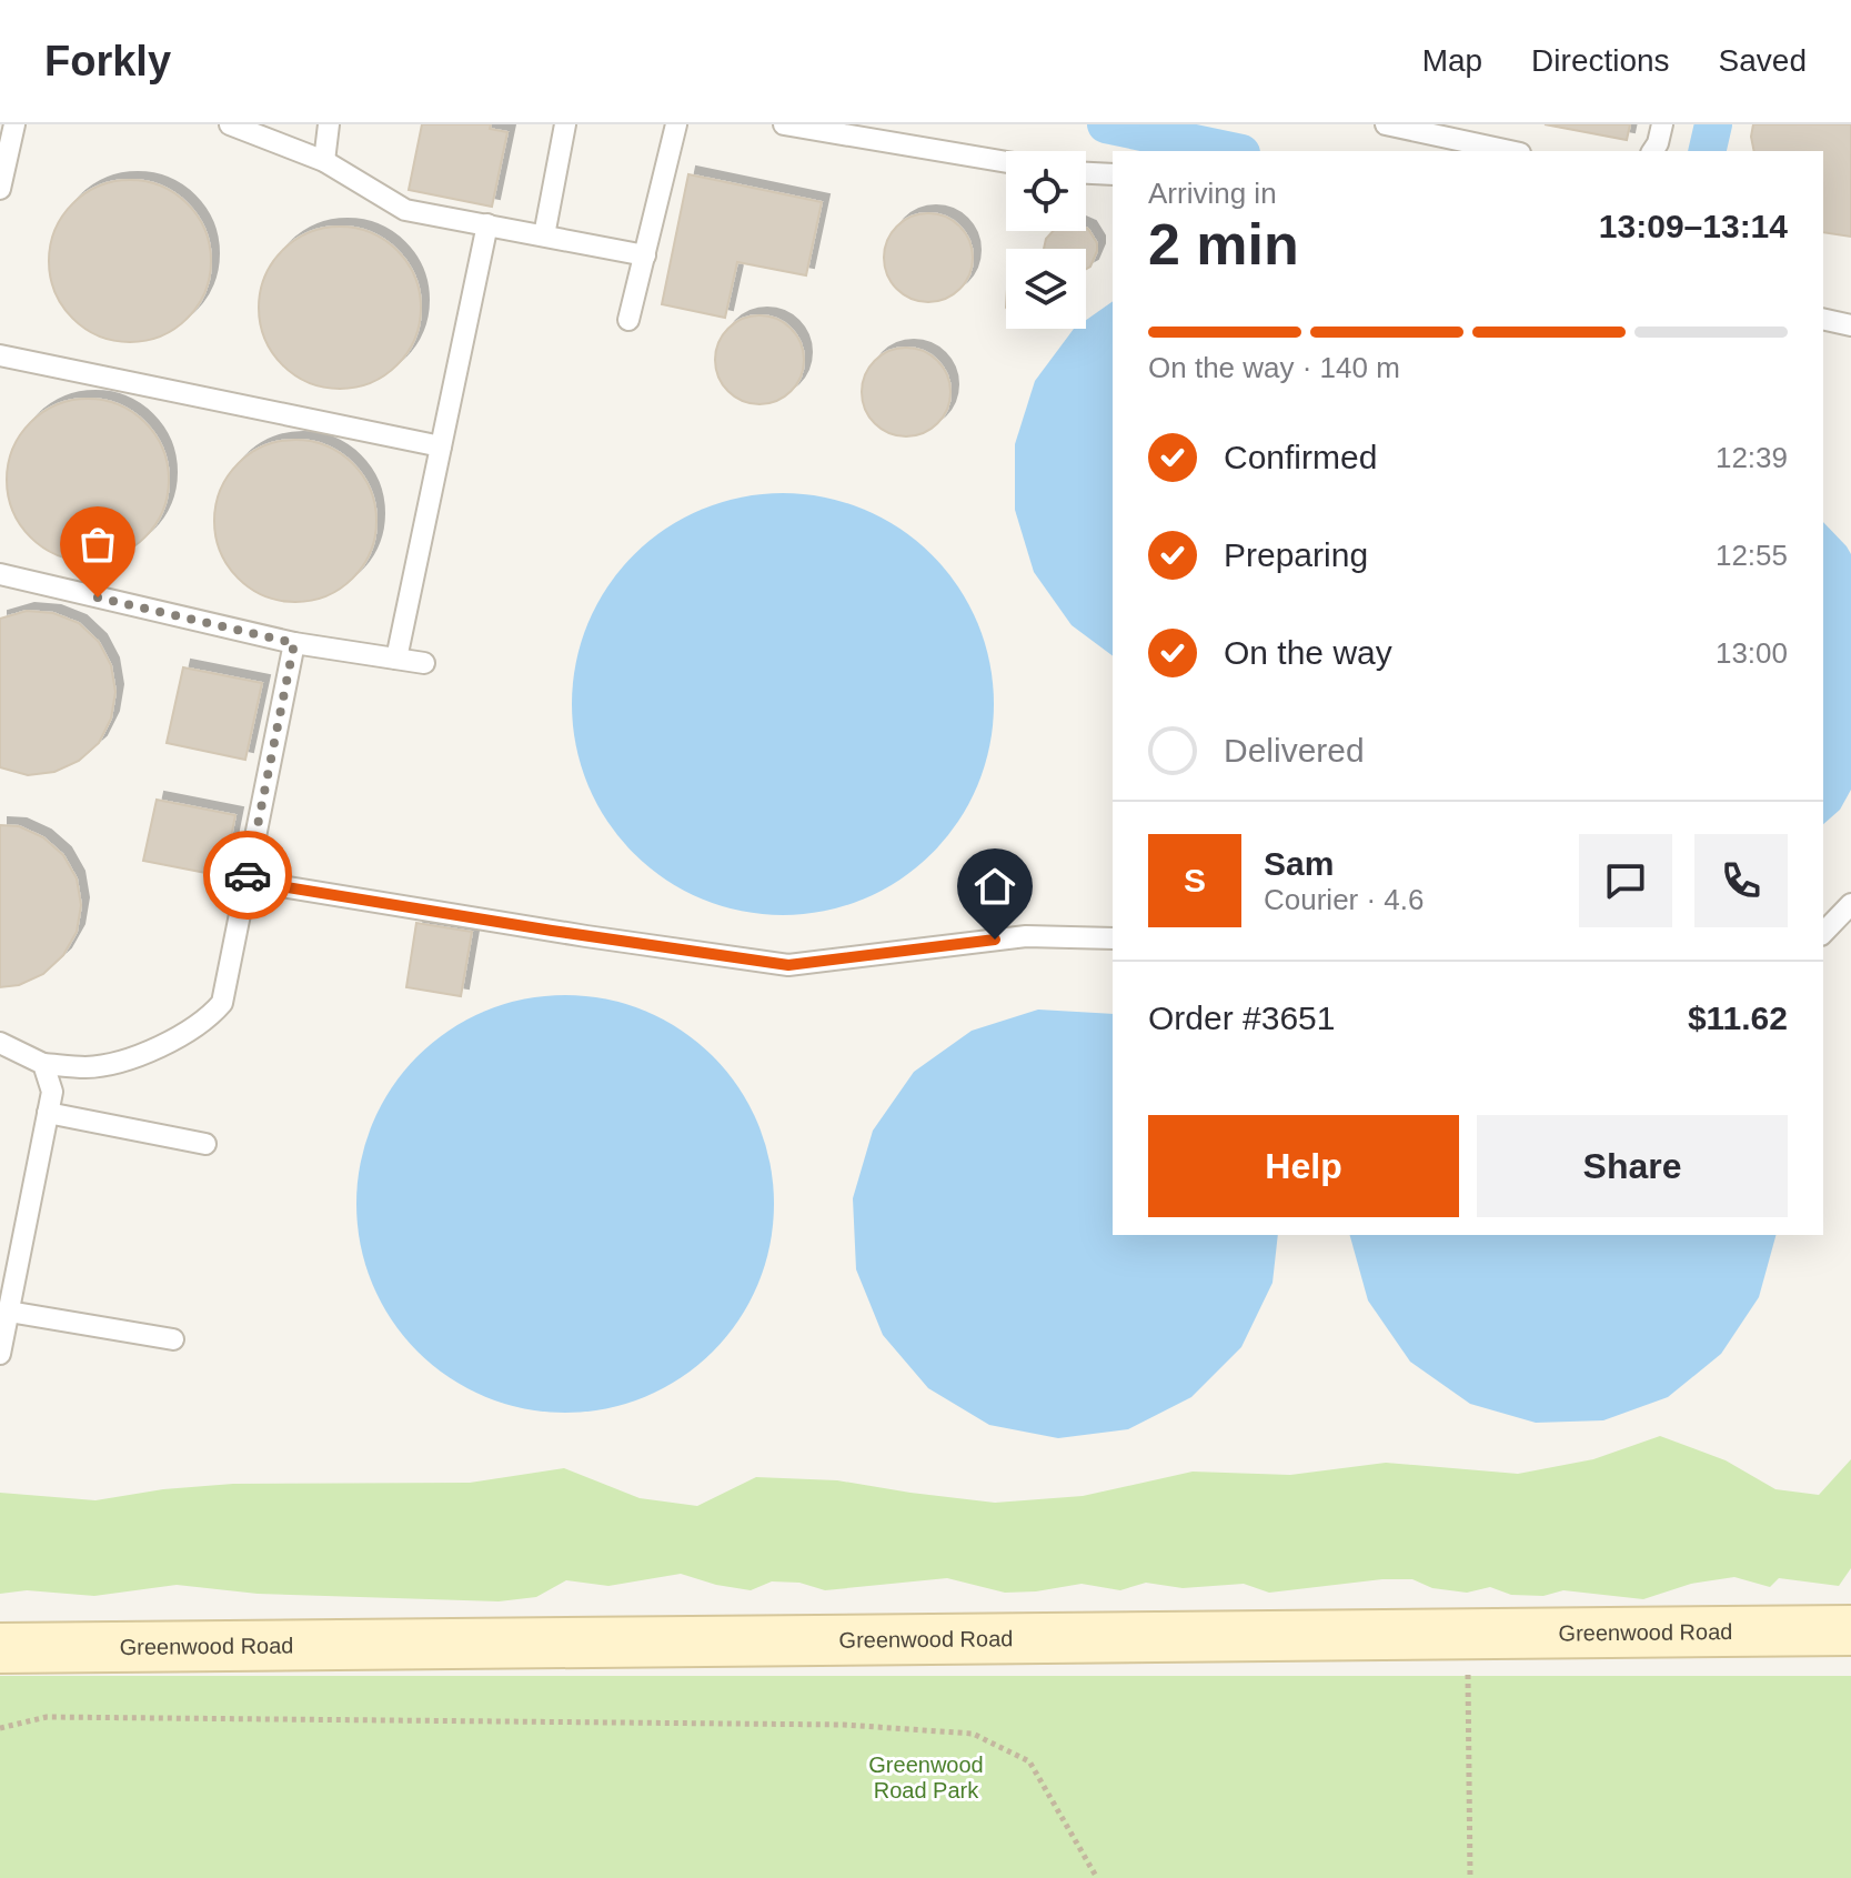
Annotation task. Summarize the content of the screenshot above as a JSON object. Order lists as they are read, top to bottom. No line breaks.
{"streets":{"street":["Greenwood Road"]},"parks":["Greenwood Road Park"],"page":{"header":"Forkly","nav":["Map","Directions","Saved"],"heading":["2 min","Arriving in","13:09–13:14"],"panel":["Sam","Courier · 4.6","Order #3651","$11.62"],"bar":"On the way · 140 m","list":[["Confirmed","12:39"],["Preparing","12:55"],["On the way","13:00"],"Delivered"],"round":"S","buttons":["Help","Share"]}}
